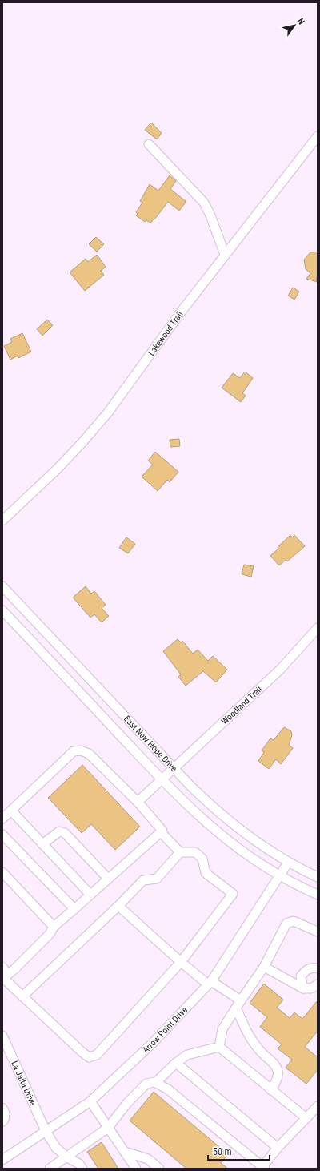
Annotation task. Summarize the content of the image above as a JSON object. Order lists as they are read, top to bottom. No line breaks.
{"streets":{"street":["Lakewood Trail","Woodland Trail","East New Hope Drive","Arrow Point Drive","La Jaita Drive"]},"crossings":[["Woodland Trail","East New Hope Drive"],["East New Hope Drive","Arrow Point Drive"],["Arrow Point Drive","La Jaita Drive"]],"scale_bar":"50 m","north":"top right"}
